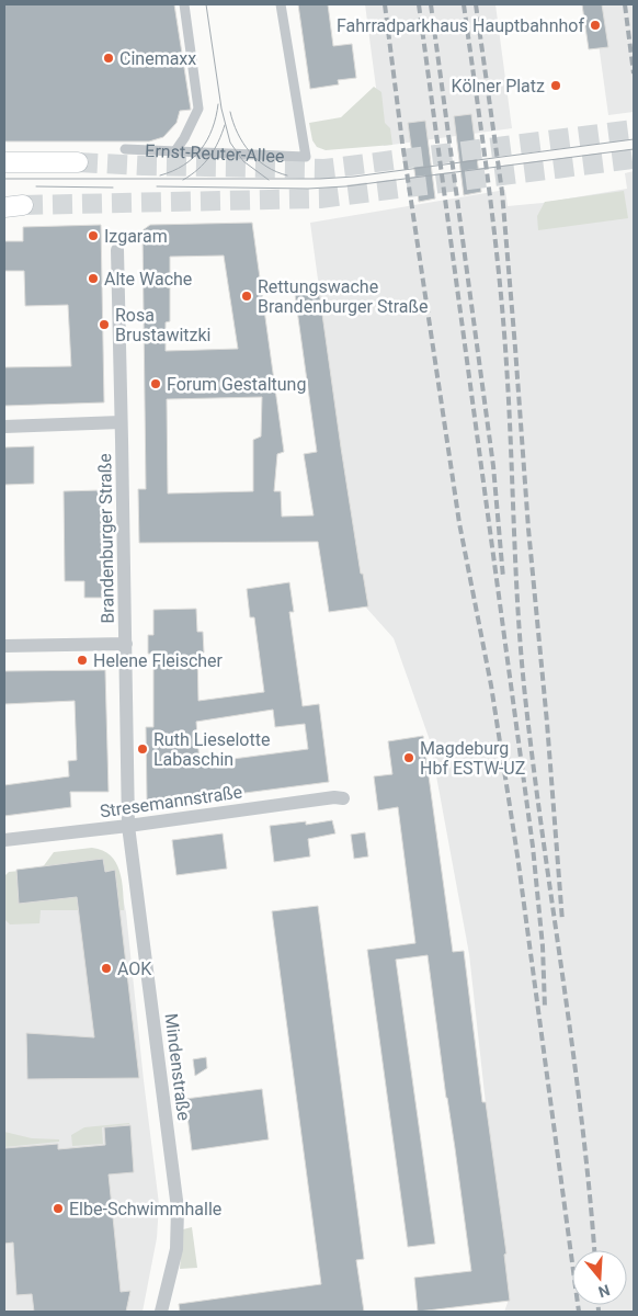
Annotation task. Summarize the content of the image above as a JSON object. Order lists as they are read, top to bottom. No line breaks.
{"streets":{"street":["Ernst-Reuter-Allee","Brandenburger Straße","Stresemannstraße","Mindenstraße"]},"crossings":[["Brandenburger Straße","Stresemannstraße"],["Brandenburger Straße","Mindenstraße"],["Stresemannstraße","Mindenstraße"]],"places":["Fahrradparkhaus Hauptbahnhof","Cinemaxx","Kölner Platz","Izgaram","Alte Wache","Rettungswache Brandenburger Straße","Rosa Brustawitzki","Forum Gestaltung","Helene Fleischer","Ruth Lieselotte Labaschin","Magdeburg Hbf ESTW-UZ","AOK","Elbe-Schwimmhalle"],"north":"bottom"}
